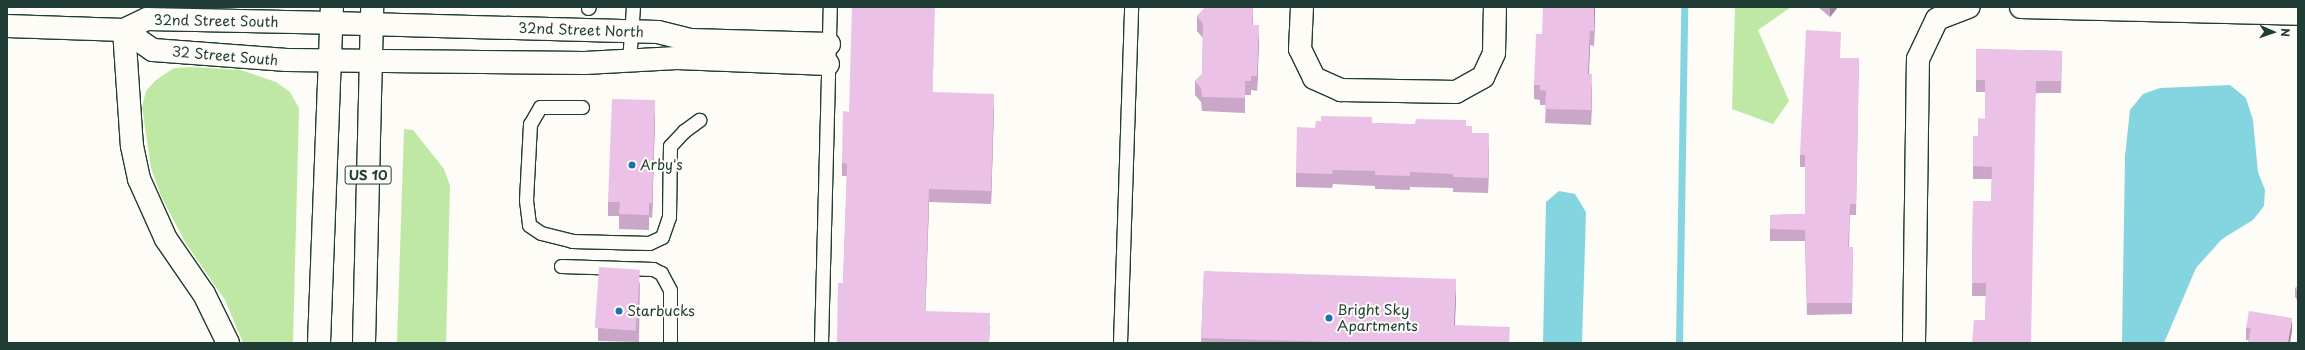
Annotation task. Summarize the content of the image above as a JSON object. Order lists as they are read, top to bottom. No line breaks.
{"streets":{"street":["32nd Street South","32nd Street North","32 Street South","US 10"]},"crossings":[["32nd Street South","32nd Street North"],["32nd Street South","32 Street South"],["32nd Street South","US 10"],["32nd Street North","32 Street South"],["32nd Street North","US 10"],["32 Street South","US 10"]],"places":["Arby's","Starbucks","Bright Sky Apartments"],"north":"right"}
